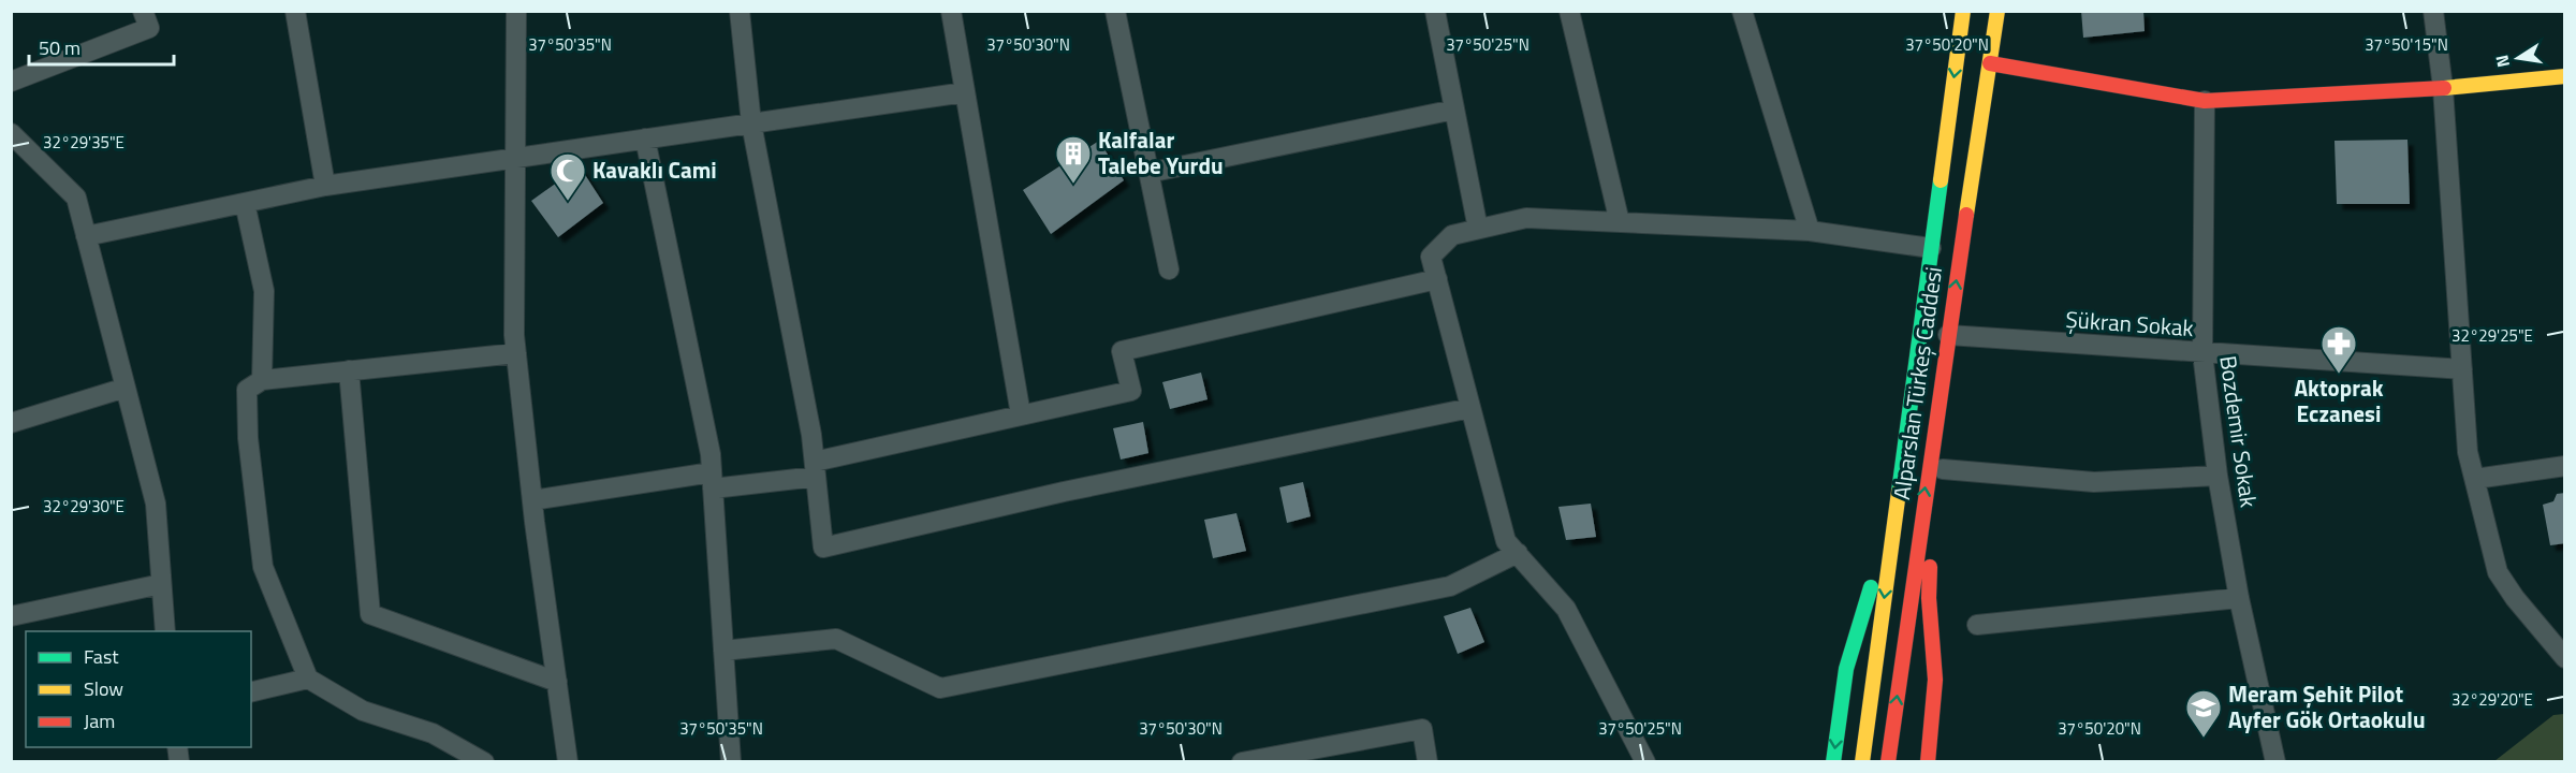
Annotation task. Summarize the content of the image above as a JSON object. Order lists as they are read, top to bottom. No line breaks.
{"streets":{"main road":["Alparslan Türkeş Caddesi"],"street":["Şükran Sokak","Bozdemir Sokak"]},"crossings":[["Şükran Sokak","Alparslan Türkeş Caddesi"],["Şükran Sokak","Bozdemir Sokak"]],"places":{"building":["Kalfalar Talebe Yurdu"],"mosque":["Kavaklı Cami"],"pharmacy":["Aktoprak Eczanesi"],"school or university":["Meram Şehit Pilot Ayfer Gök Ortaokulu"]},"legend":["Fast","Slow","Jam"],"scale_bar":"50 m","north":"left","coordinates":["37°50'35\"N","37°50'30\"N","37°50'25\"N","37°50'20\"N","37°50'15\"N","32°29'35\"E","32°29'25\"E","32°29'30\"E","32°29'20\"E"]}
